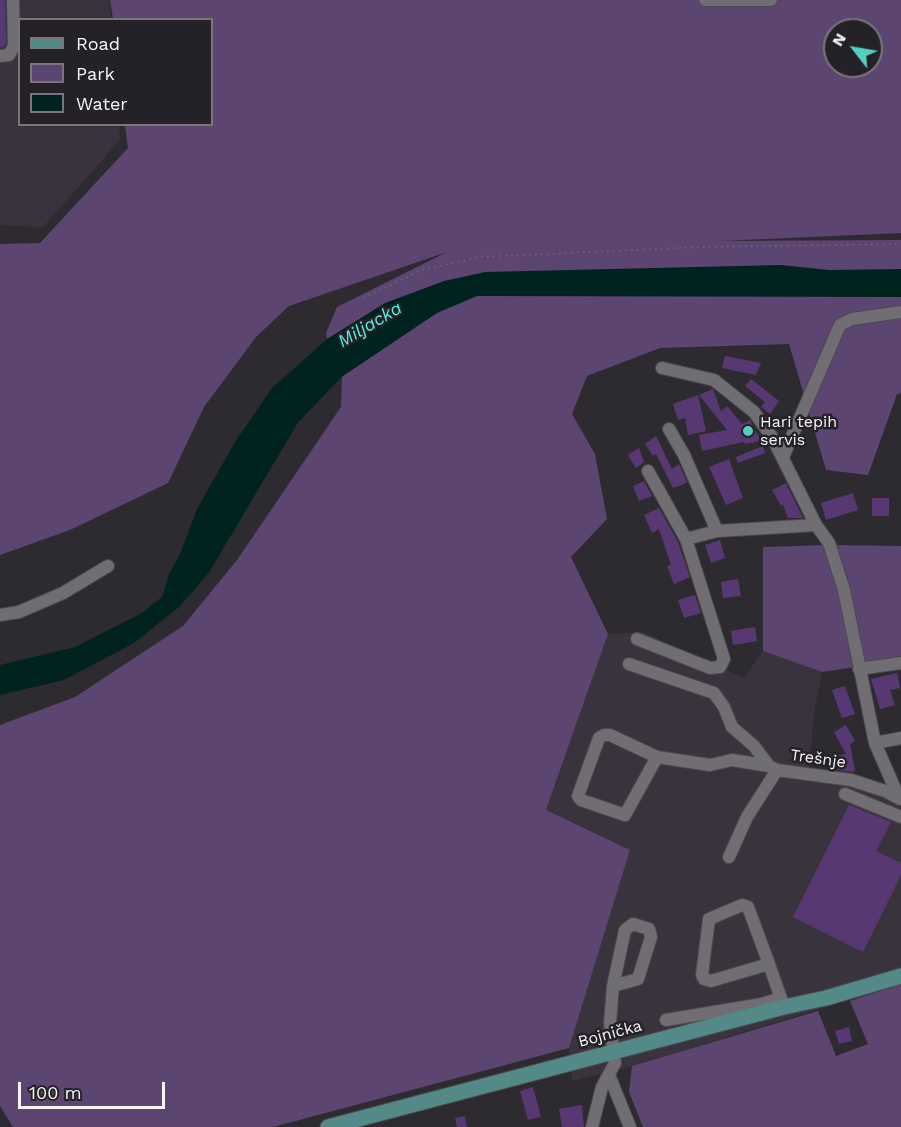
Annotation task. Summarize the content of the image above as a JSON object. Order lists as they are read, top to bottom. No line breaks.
{"streets":{"main road":["Bojnička"],"street":["Trešnje"]},"water":["Miljacka"],"places":["Hari tepih servis"],"legend":["Road","Park","Water"],"scale_bar":"100 m","north":"top left"}
